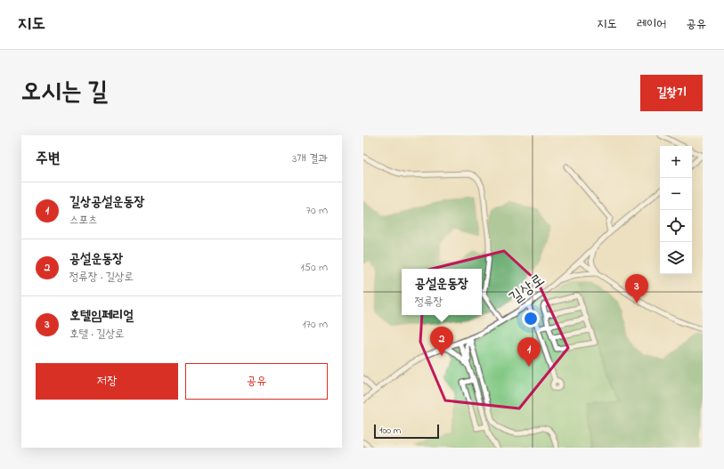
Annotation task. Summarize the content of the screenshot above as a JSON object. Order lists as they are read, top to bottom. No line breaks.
{"streets":{"street":["길상로"]},"scale_bar":"100 m","page":{"header":"지도","nav":["지도","레이어","공유"],"title":"오시는 길","buttons":["길찾기",["저장","공유"]],"heading":["주변","3개 결과"],"map_buttons":["+","−"],"list":[{"mark":"1","name":"길상공설운동장","note":"스포츠","value":"70 m"},{"mark":"2","name":"공설운동장","note":"정류장 · 길상로","value":"150 m"},{"mark":"3","name":"호텔임페리얼","note":"호텔 · 길상로","value":"170 m"}],"popup":["공설운동장","정류장"],"pins":["3","2","1"],"scale":"100 m"}}
